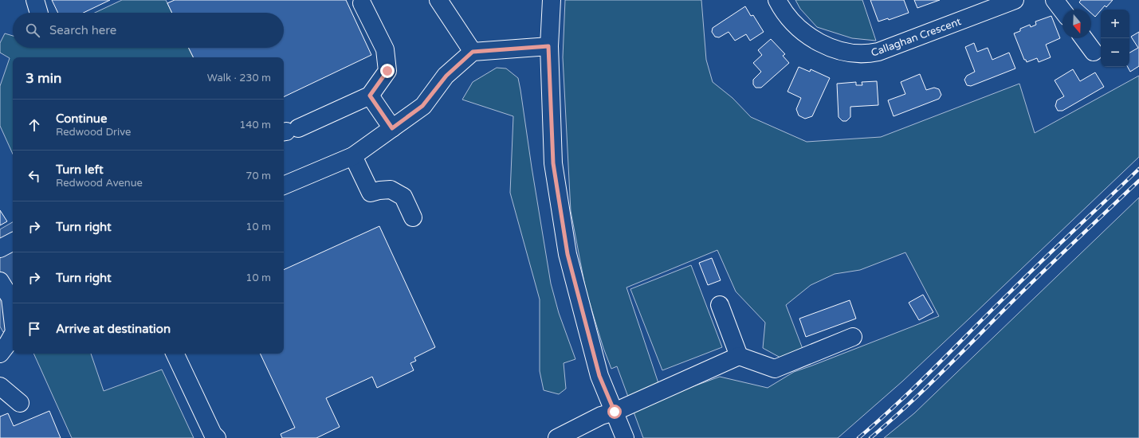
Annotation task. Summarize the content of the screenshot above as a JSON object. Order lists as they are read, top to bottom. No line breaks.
{"streets":{"street":["Callaghan Crescent"]},"north":"bottom","page":{"map_buttons":["+","−"],"search":"Search here","heading":["3 min","Walk · 230 m"],"list":[["Continue","Redwood Drive","140 m"],["Turn left","Redwood Avenue","70 m"],["Turn right","10 m"],["Turn right","10 m"],"Arrive at destination"]}}
